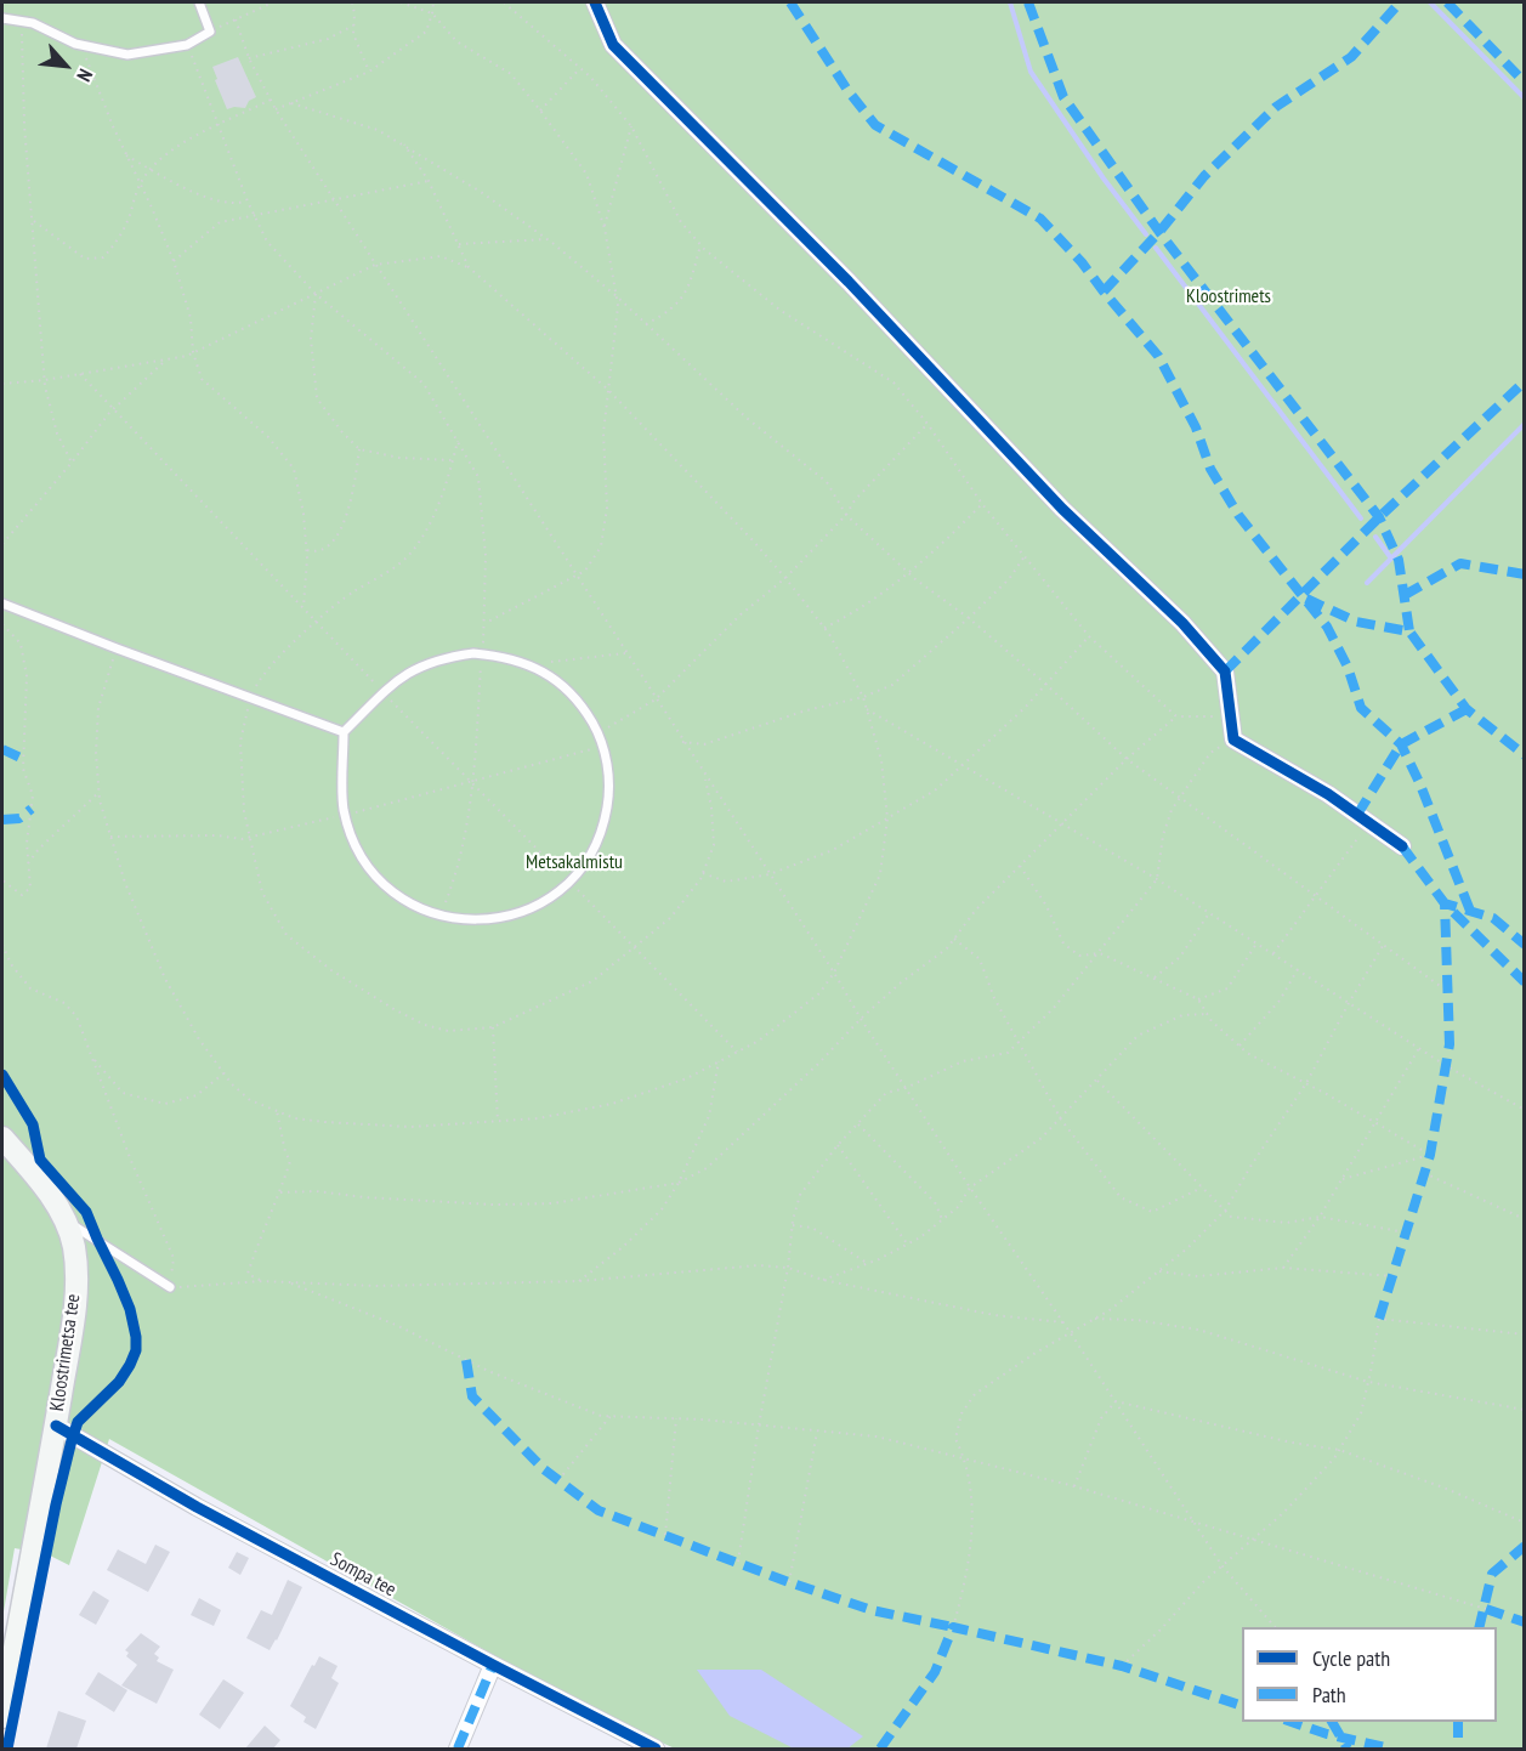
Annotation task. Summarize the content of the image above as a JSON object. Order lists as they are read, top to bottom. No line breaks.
{"streets":{"main road":["Kloostrimetsa tee"],"street":["Sompa tee"]},"crossings":[["Kloostrimetsa tee","Sompa tee"]],"parks":["Kloostrimets","Metsakalmistu"],"legend":["Cycle path","Path"],"north":"bottom right"}
